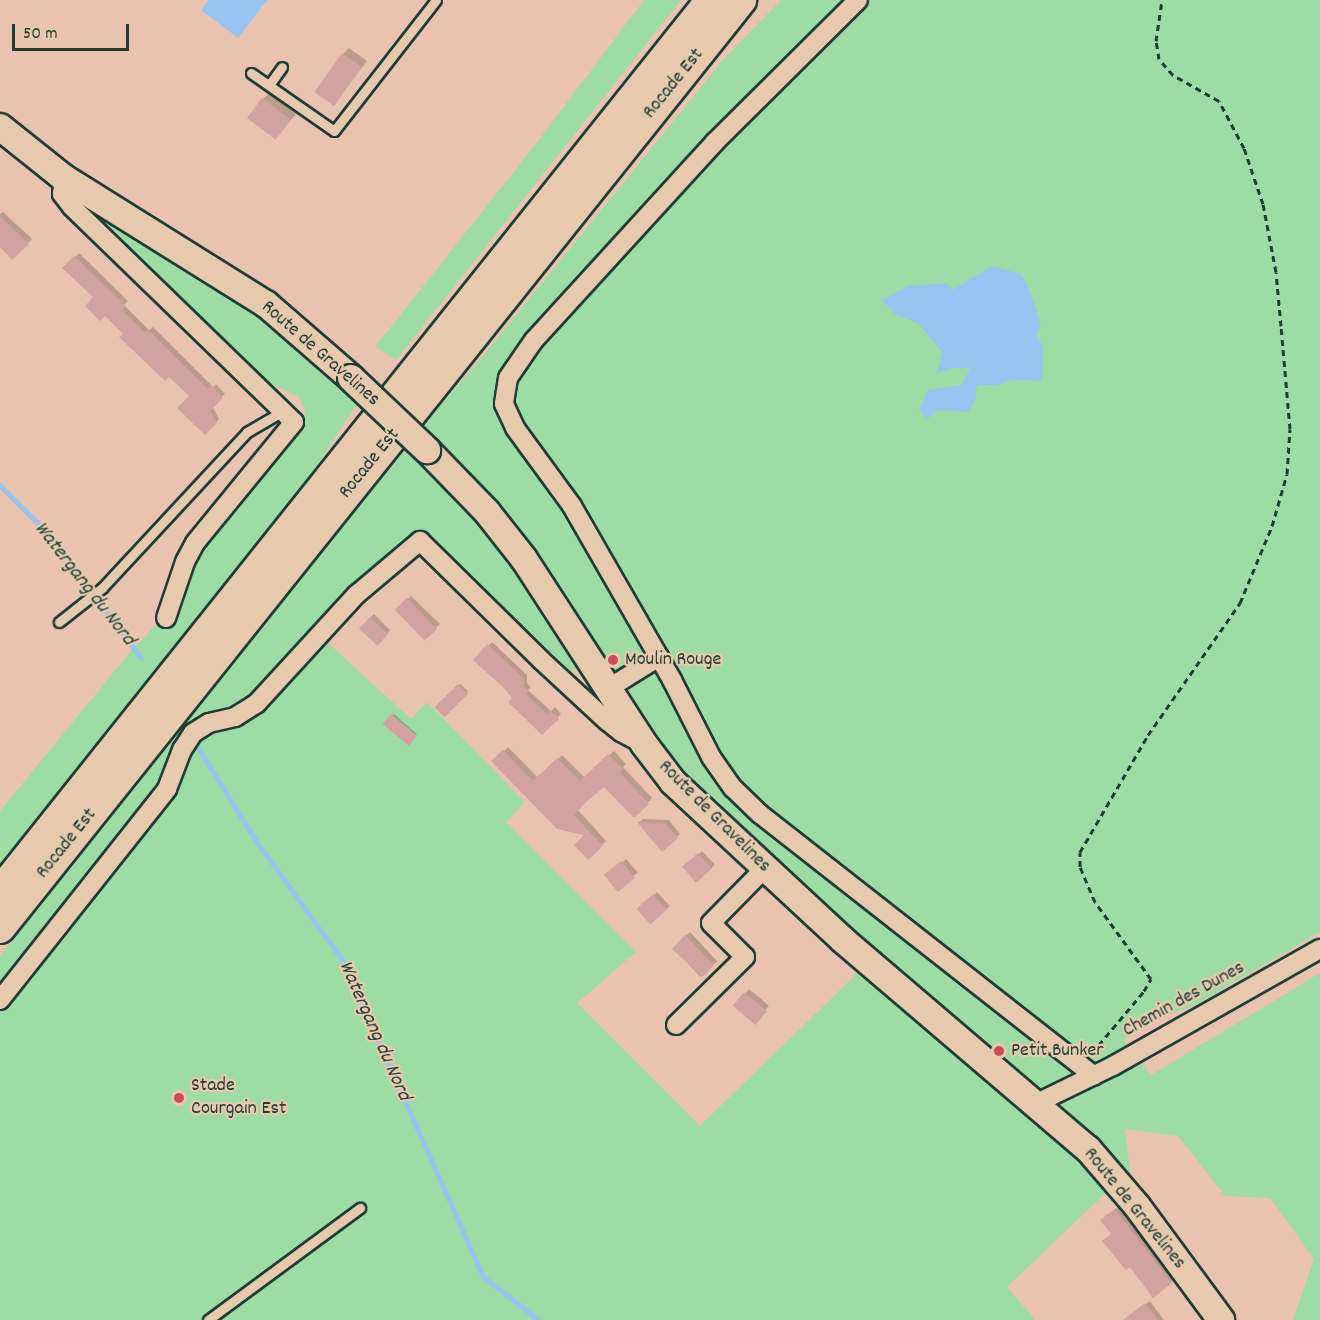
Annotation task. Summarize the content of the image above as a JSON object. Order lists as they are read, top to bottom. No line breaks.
{"streets":{"highway":["Rocade Est"],"main road":["Route de Gravelines"],"street":["Chemin des Dunes"]},"crossings":[["Route de Gravelines","Chemin des Dunes"]],"water":["Watergang du Nord"],"places":["Moulin Rouge","Petit Bunker","Stade Courgain Est"],"scale_bar":"50 m"}
